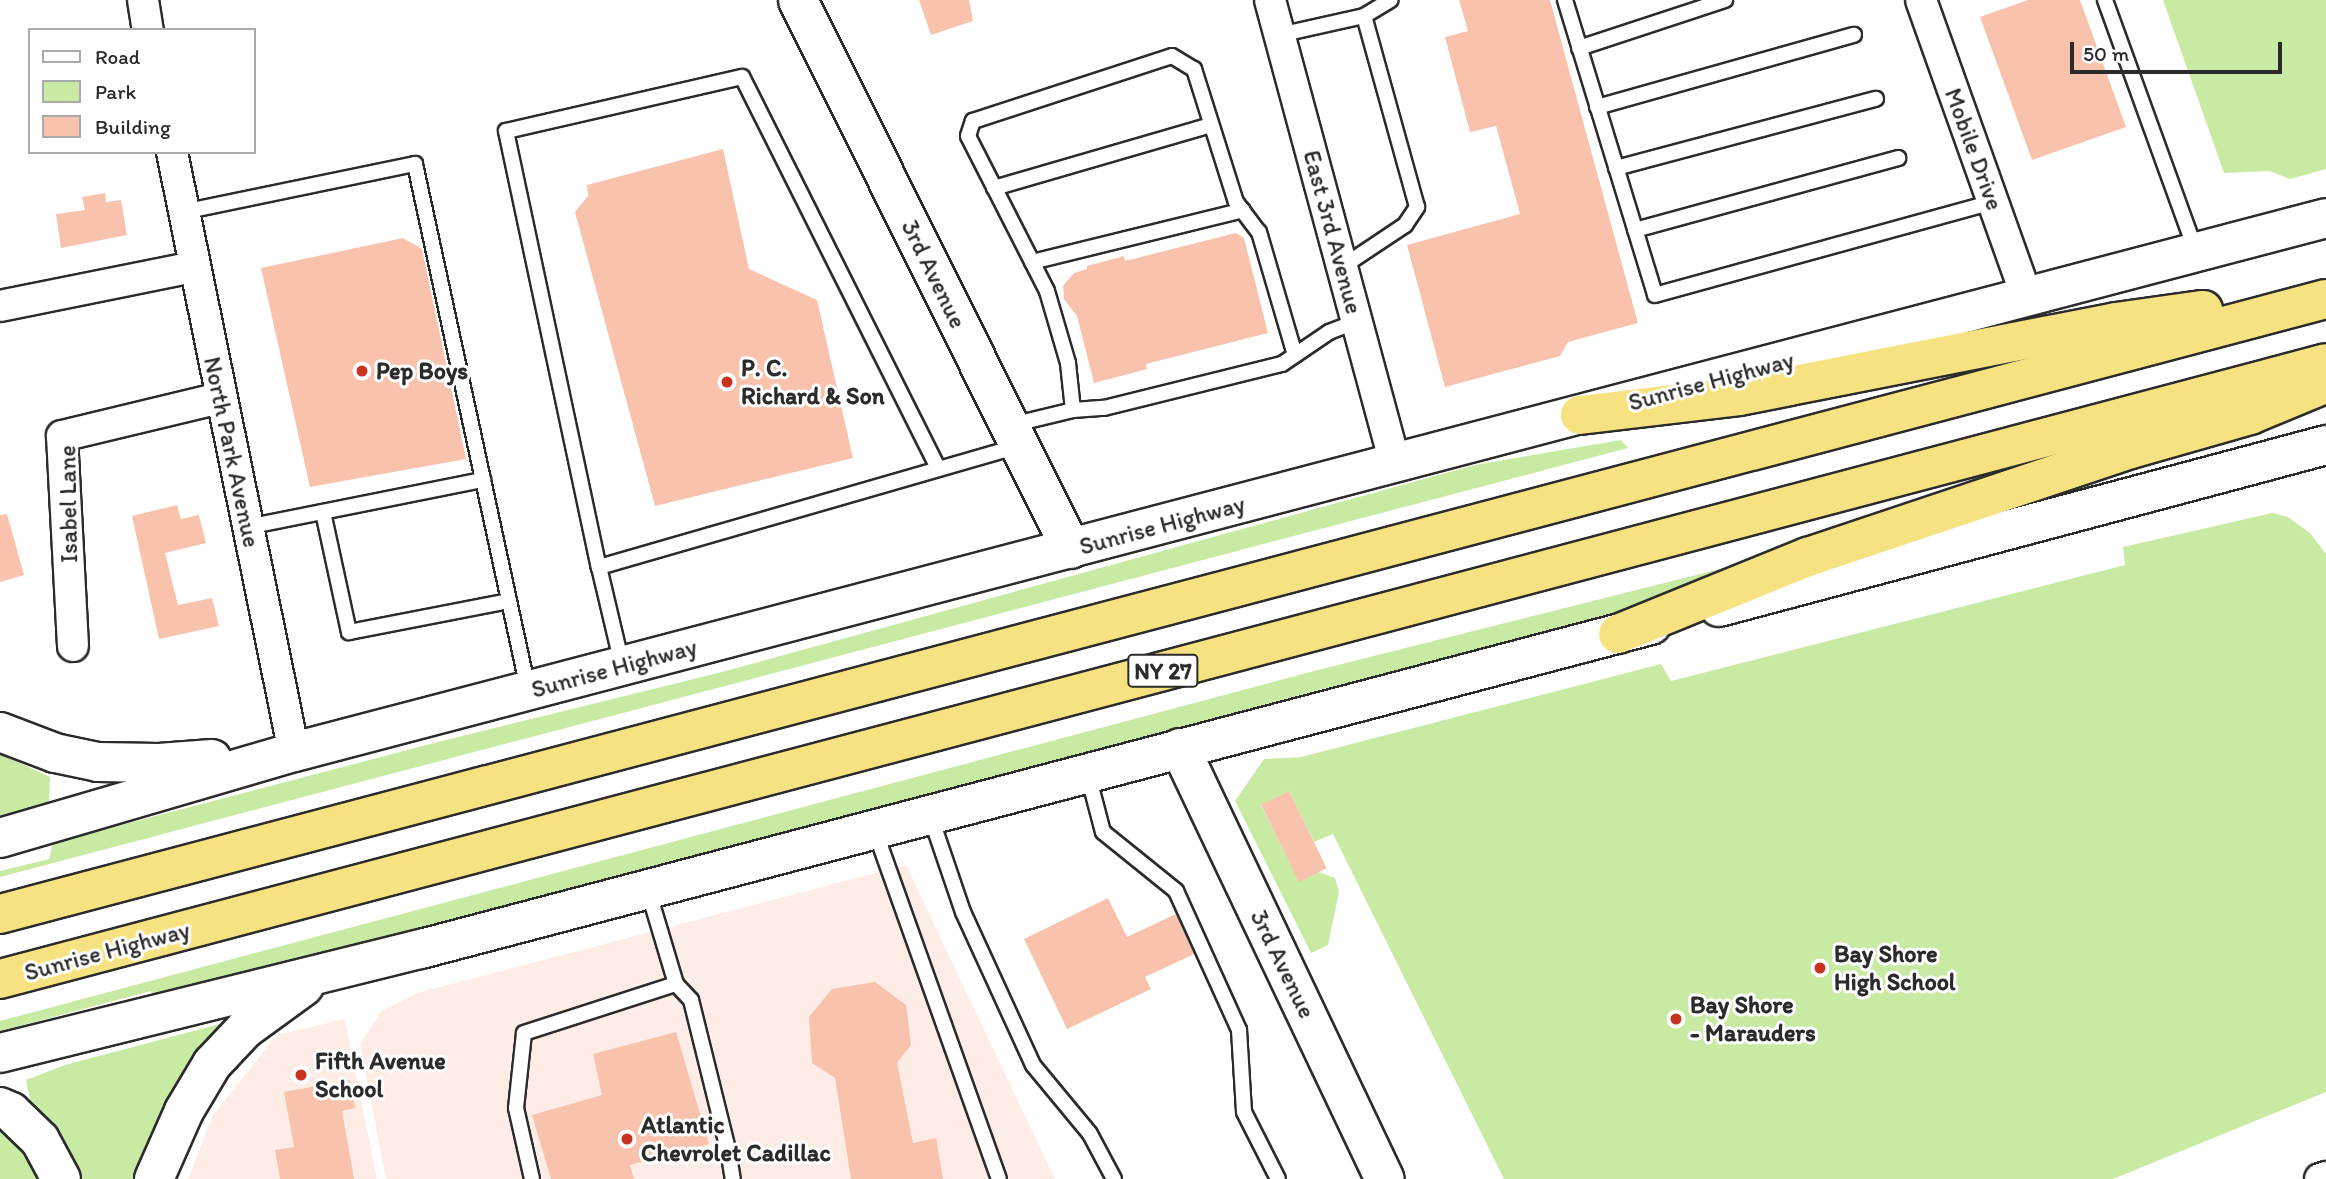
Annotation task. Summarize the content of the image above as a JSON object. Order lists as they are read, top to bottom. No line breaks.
{"streets":{"highway":["Sunrise Highway","NY 27"],"main road":["3rd Avenue"],"street":["Mobile Drive","East 3rd Avenue","North Park Avenue","Isabel Lane"]},"crossings":[["Mobile Drive","Sunrise Highway"],["East 3rd Avenue","Sunrise Highway"],["3rd Avenue","Sunrise Highway"],["Sunrise Highway","North Park Avenue"],["North Park Avenue","Isabel Lane"]],"places":["Pep Boys","P. C. Richard & Son","Bay Shore High School","Bay Shore - Marauders","Fifth Avenue School","Atlantic Chevrolet Cadillac"],"legend":["Road","Park","Building"],"scale_bar":"50 m"}
